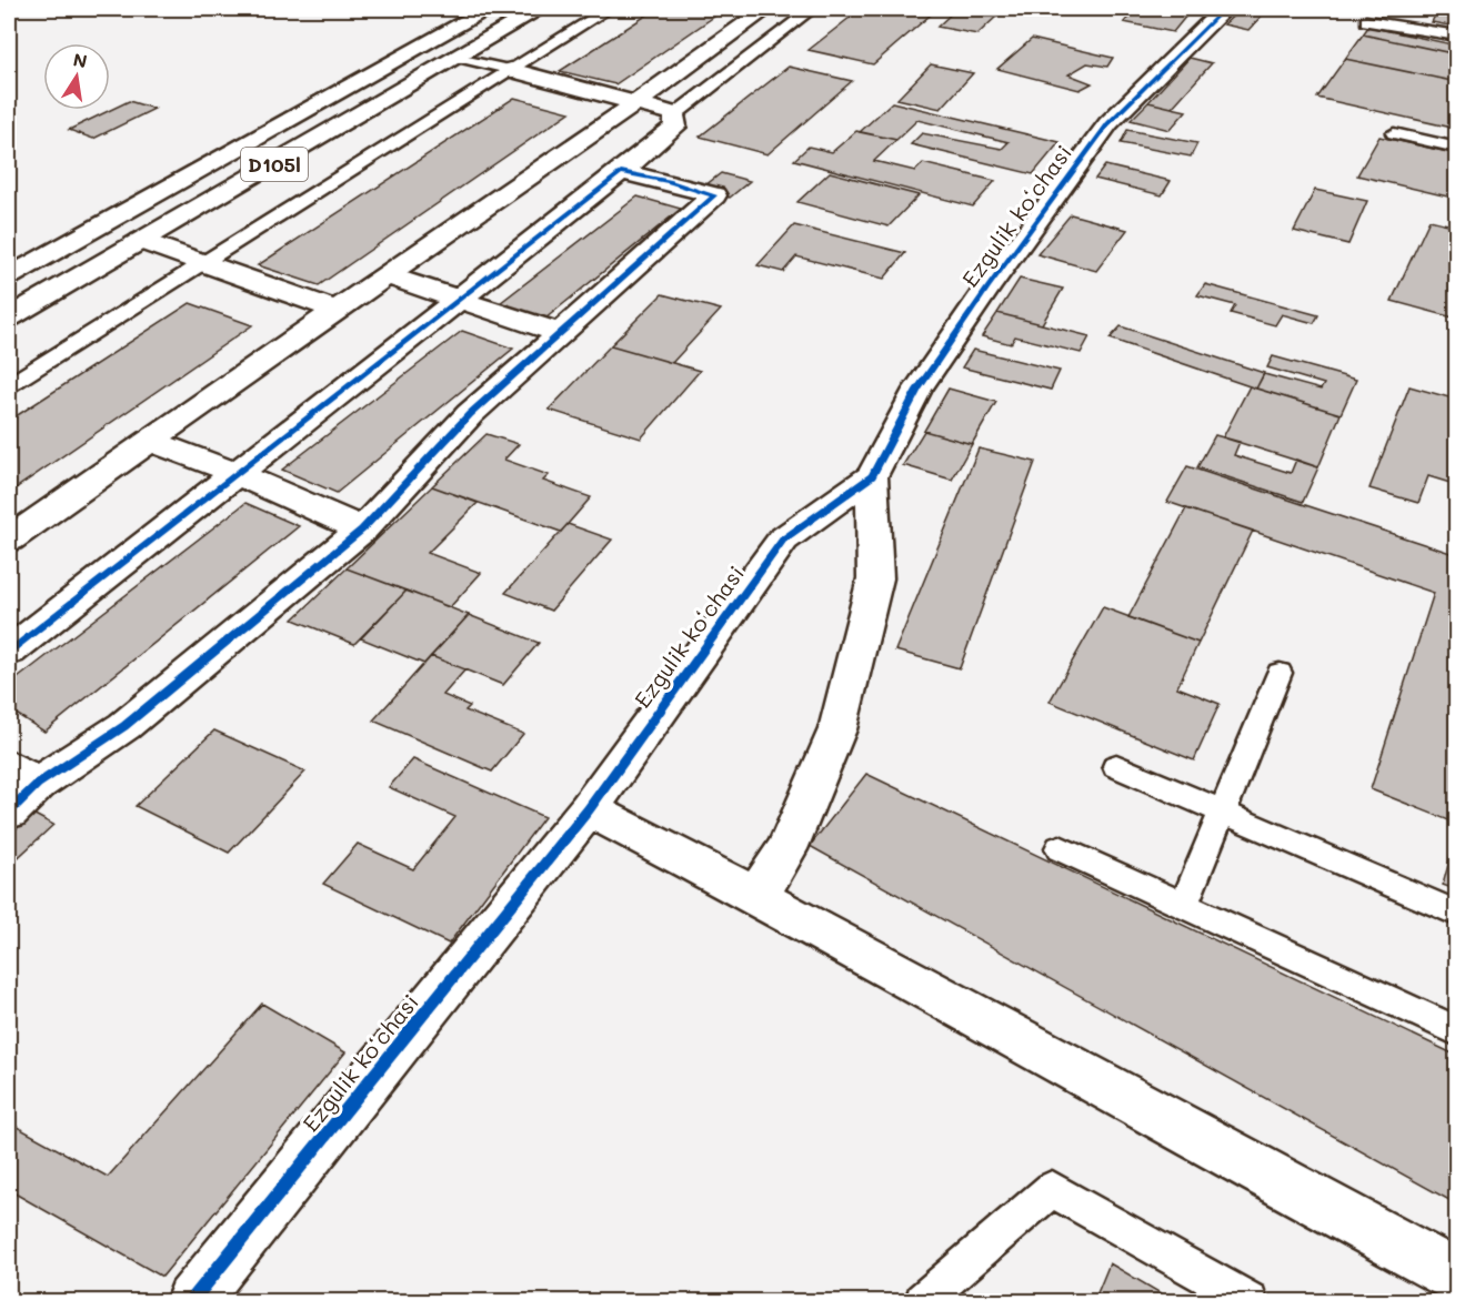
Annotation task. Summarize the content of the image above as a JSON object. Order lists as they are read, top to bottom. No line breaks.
{"streets":{"main road":["D105l","Ezgulik koʻchasi"]},"north":"top"}
